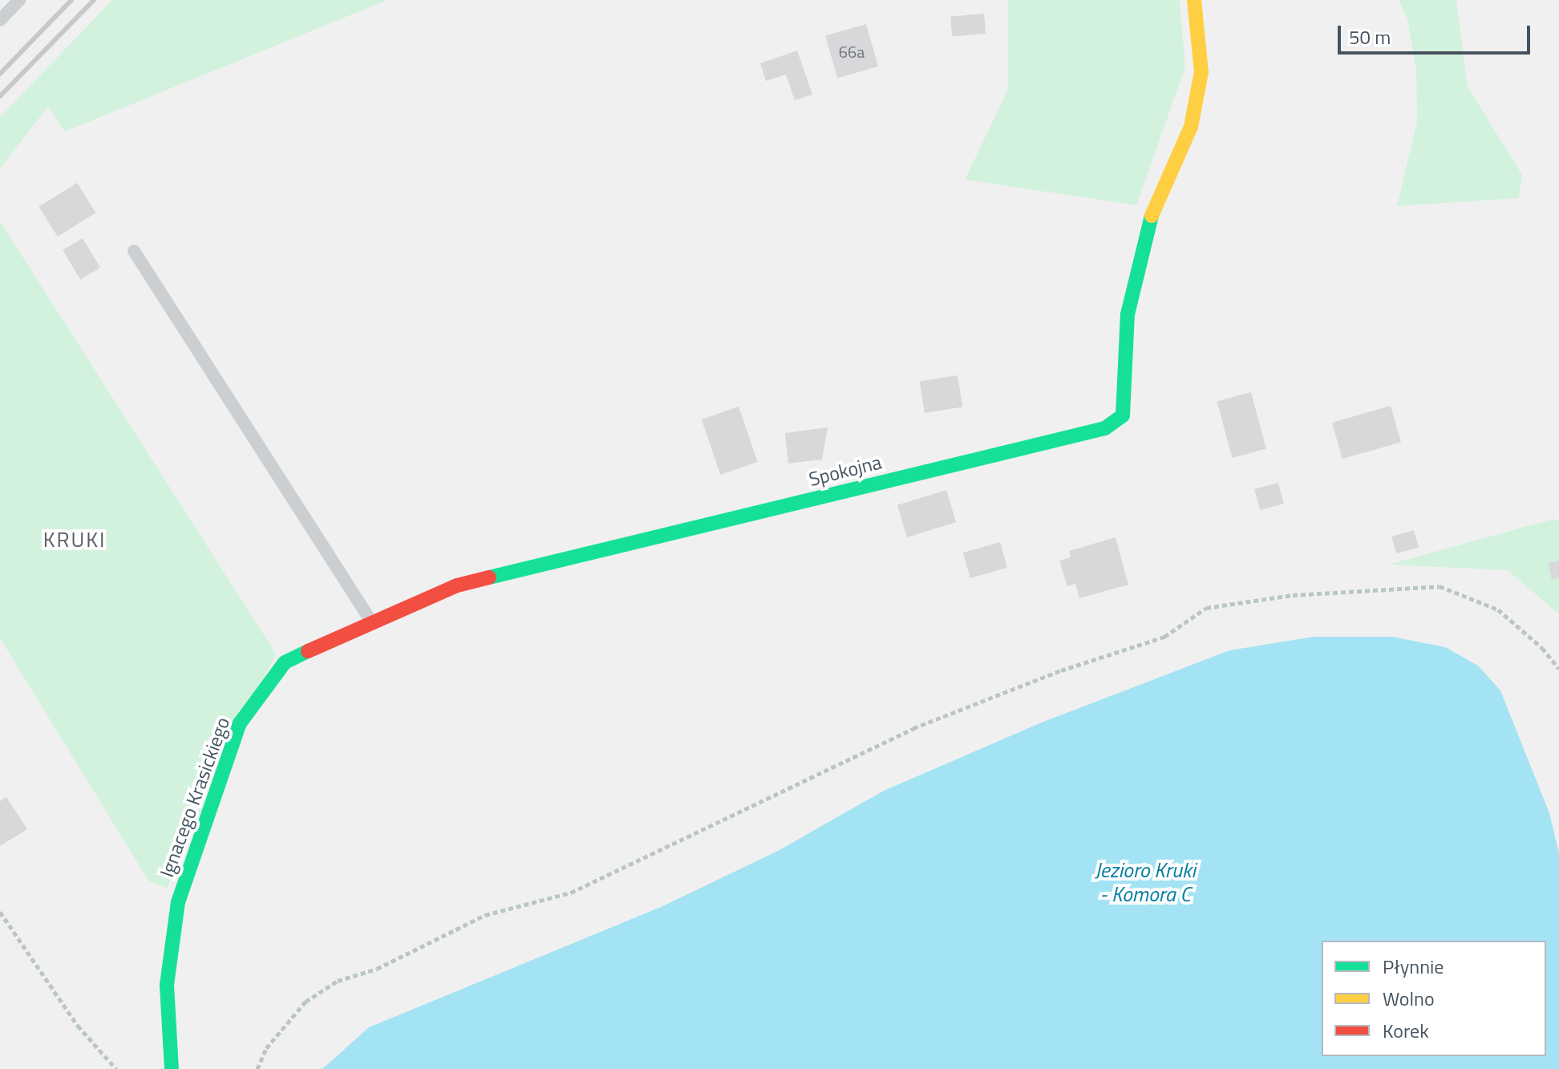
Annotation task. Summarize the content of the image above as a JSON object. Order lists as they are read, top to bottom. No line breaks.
{"streets":{"street":["Spokojna","Ignacego Krasickiego"]},"crossings":[["Spokojna","Ignacego Krasickiego"]],"districts":["KRUKI"],"water":["Jezioro Kruki - Komora C"],"house_numbers":["66a"],"legend":["Płynnie","Wolno","Korek"],"scale_bar":"50 m"}
